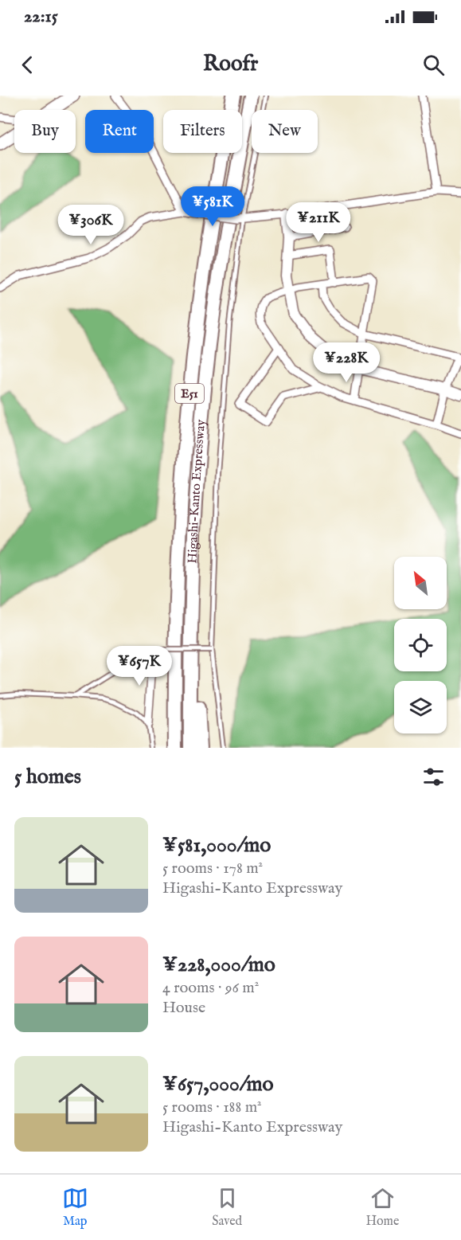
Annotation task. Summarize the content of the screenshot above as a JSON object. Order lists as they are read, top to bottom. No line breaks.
{"streets":{"highway":["E51","Higashi-Kanto Expressway"]},"north":"top left","page":{"status":"22:15","header":"Roofr","chip":["Buy","Rent","Filters","New"],"price":["¥581K","¥211K","¥306K","¥228K","¥657K"],"heading":"5 homes","list":[{"name":"¥581,000/mo","note":"5 rooms · 178 m² · Higashi-Kanto Expressway"},{"name":"¥228,000/mo","note":"4 rooms · 96 m² · House"},{"name":"¥657,000/mo","note":"5 rooms · 188 m² · Higashi-Kanto Expressway"}],"tabs":["Map","Saved","Home"]}}
